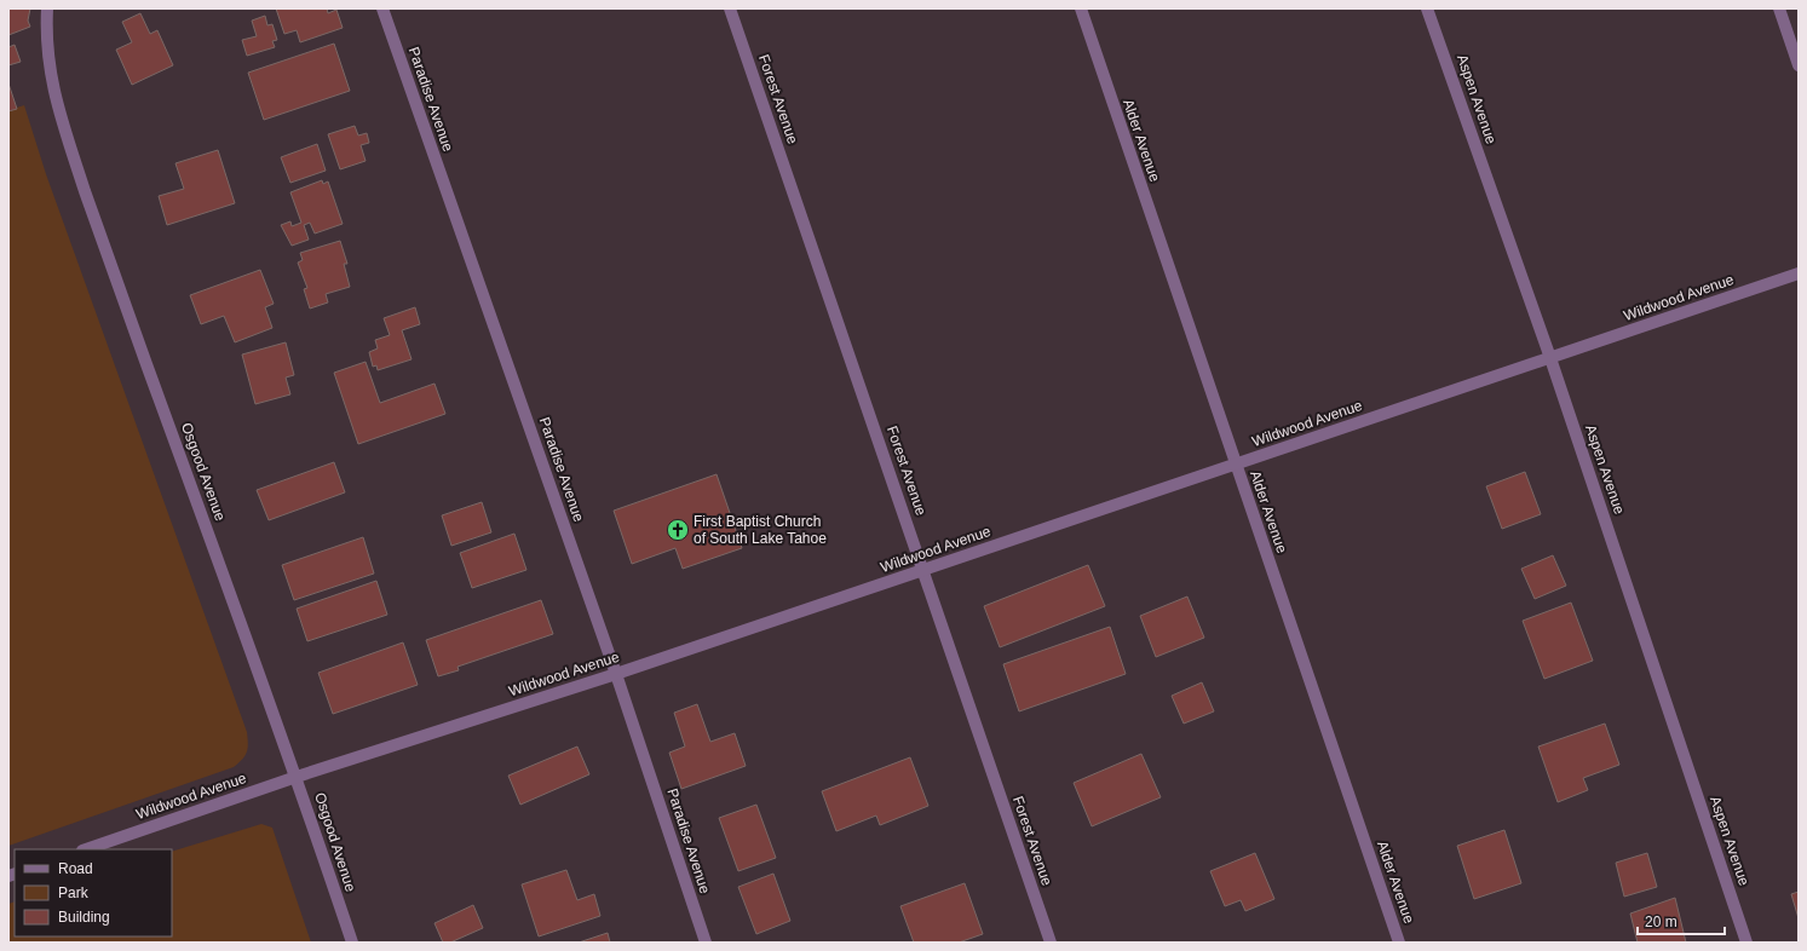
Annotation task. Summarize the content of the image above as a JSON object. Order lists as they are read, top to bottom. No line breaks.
{"streets":{"street":["Paradise Avenue","Forest Avenue","Aspen Avenue","Alder Avenue","Wildwood Avenue","Osgood Avenue"]},"crossings":[["Paradise Avenue","Wildwood Avenue"],["Forest Avenue","Wildwood Avenue"],["Aspen Avenue","Wildwood Avenue"],["Alder Avenue","Wildwood Avenue"],["Wildwood Avenue","Osgood Avenue"]],"places":{"church":["First Baptist Church of South Lake Tahoe"]},"legend":["Road","Park","Building"],"scale_bar":"20 m"}
